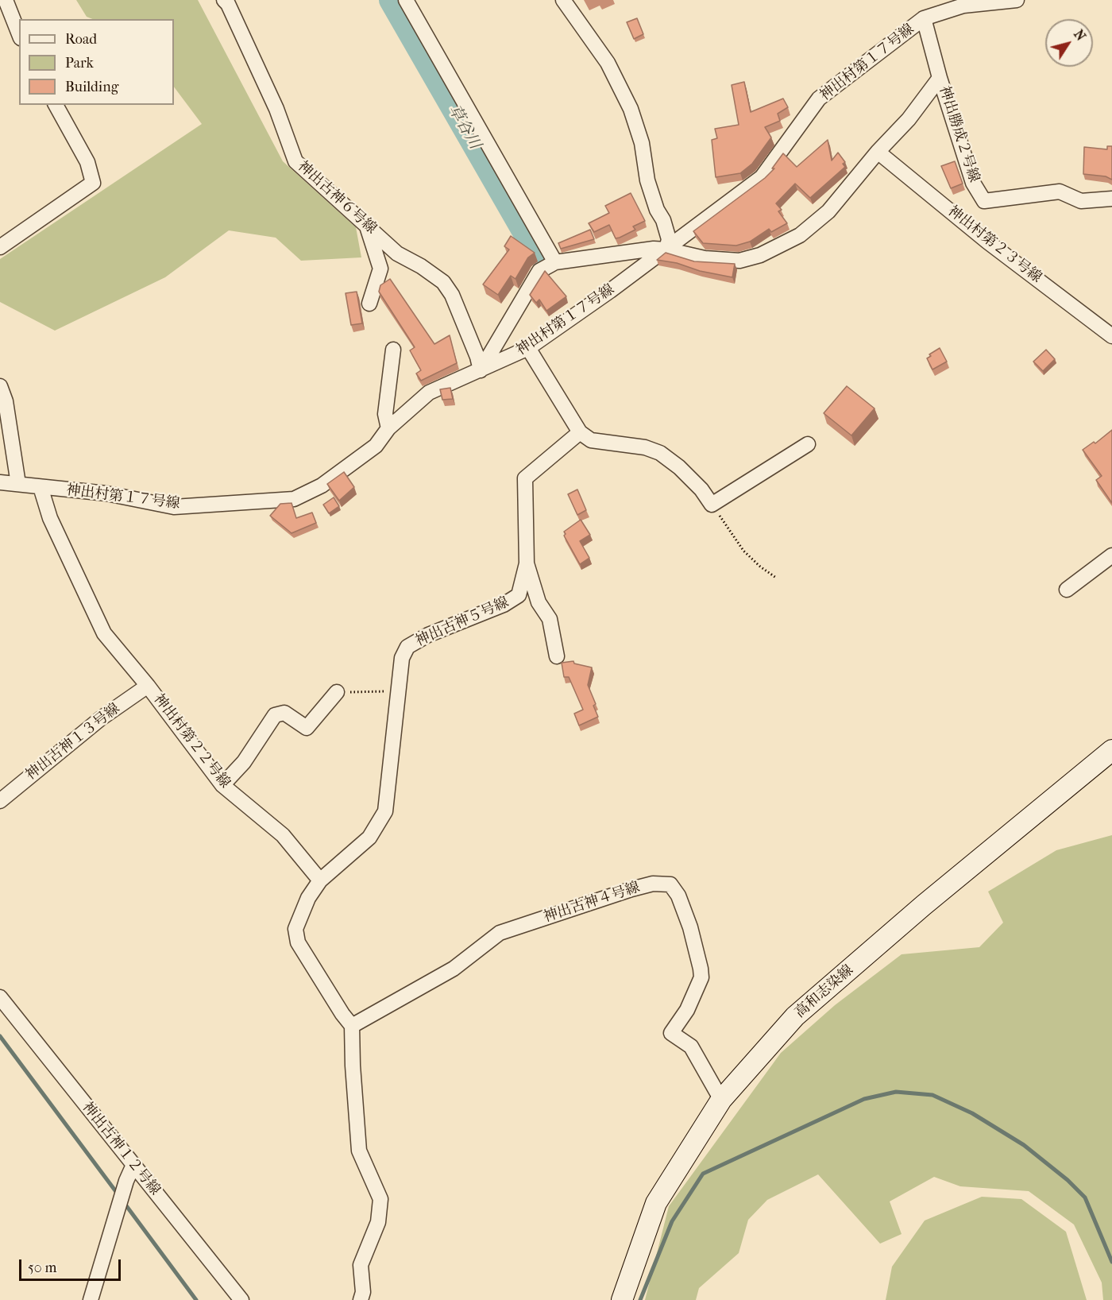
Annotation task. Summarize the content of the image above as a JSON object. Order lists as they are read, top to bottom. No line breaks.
{"streets":{"street":["神出村第１７号線","神出勝成２号線","神出古神６号線","神出村第２３号線","神出古神５号線","神出村第２２号線","神出古神１３号線","神出古神４号線","高和志染線","神出古神１２号線"]},"crossings":[["神出村第１７号線","神出勝成２号線"],["神出村第１７号線","神出古神６号線"],["神出村第１７号線","神出村第２２号線"],["神出勝成２号線","神出村第２３号線"],["神出古神５号線","神出村第２２号線"],["神出村第２２号線","神出古神１３号線"],["神出古神４号線","高和志染線"]],"water":["草谷川"],"legend":["Road","Park","Building"],"scale_bar":"50 m","north":"top right"}
